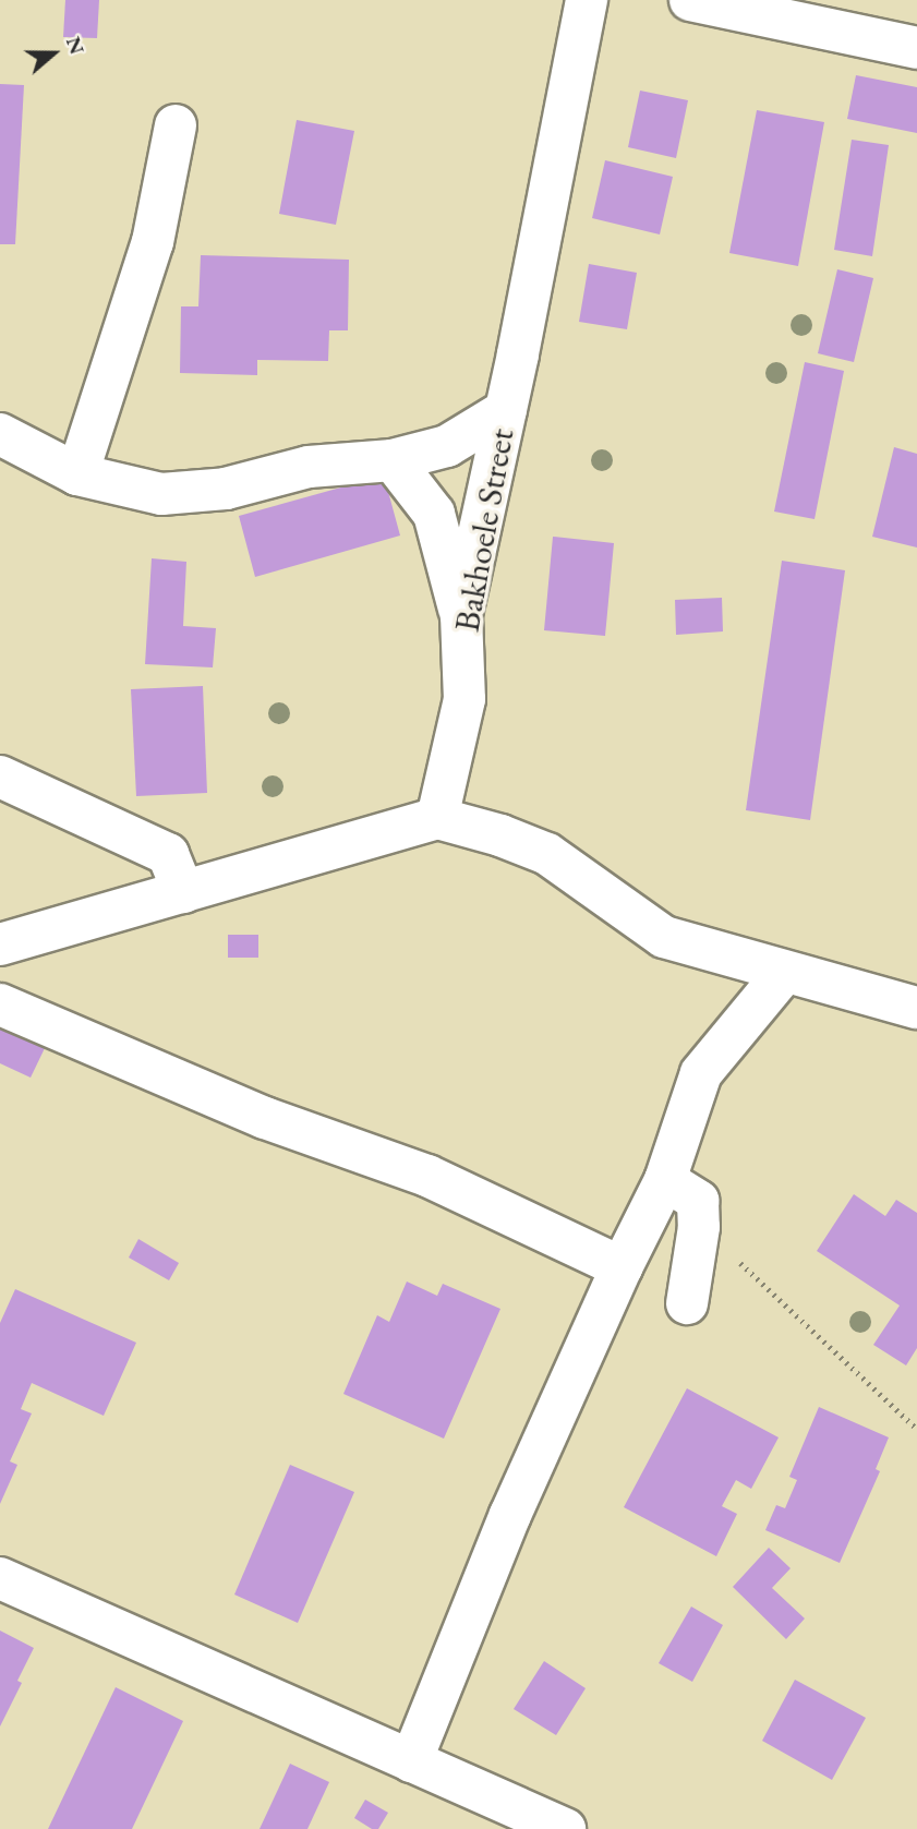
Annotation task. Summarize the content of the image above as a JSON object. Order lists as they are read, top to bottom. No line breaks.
{"streets":{"street":["Bakhoele Street"]},"north":"right"}
